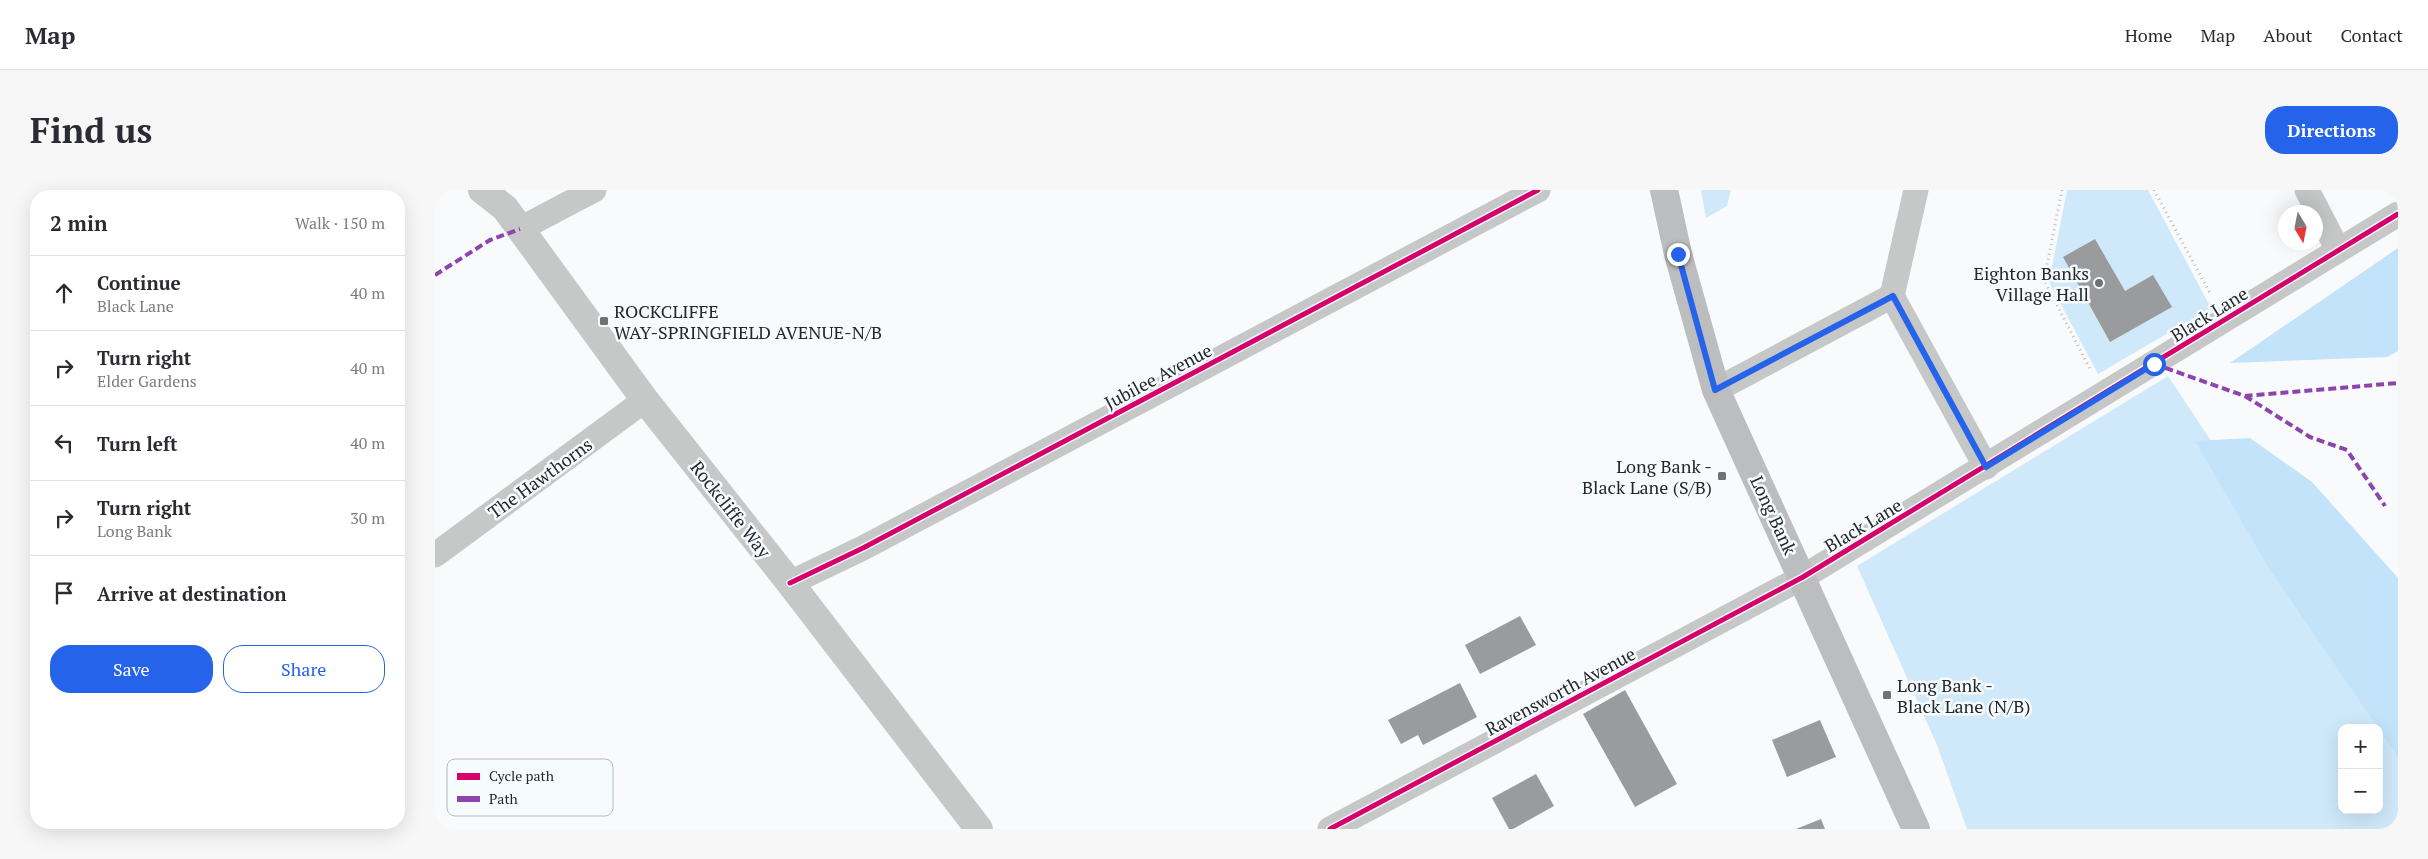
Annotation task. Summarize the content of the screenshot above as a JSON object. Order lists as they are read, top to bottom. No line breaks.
{"streets":{"main road":["Long Bank"],"street":["Black Lane","Jubilee Avenue","The Hawthorns","Rockcliffe Way","Ravensworth Avenue"]},"crossings":[["Black Lane","Long Bank"],["Black Lane","Ravensworth Avenue"],["Jubilee Avenue","Rockcliffe Way"],["The Hawthorns","Rockcliffe Way"],["Long Bank","Ravensworth Avenue"]],"places":{"other":["Eighton Banks Village Hall"],"transit":["ROCKCLIFFE WAY-SPRINGFIELD AVENUE-N/B","Long Bank - Black Lane (S/B)","Long Bank - Black Lane (N/B)"]},"legend":["Cycle path","Path"],"north":"bottom","page":{"header":"Map","nav":["Home","Map","About","Contact"],"buttons":["Directions",["Save","Share"]],"title":"Find us","heading":["2 min","Walk · 150 m"],"list":[["Continue","Black Lane","40 m"],["Turn right","Elder Gardens","40 m"],["Turn left","40 m"],["Turn right","Long Bank","30 m"],"Arrive at destination"],"map_buttons":["+","−"]}}
